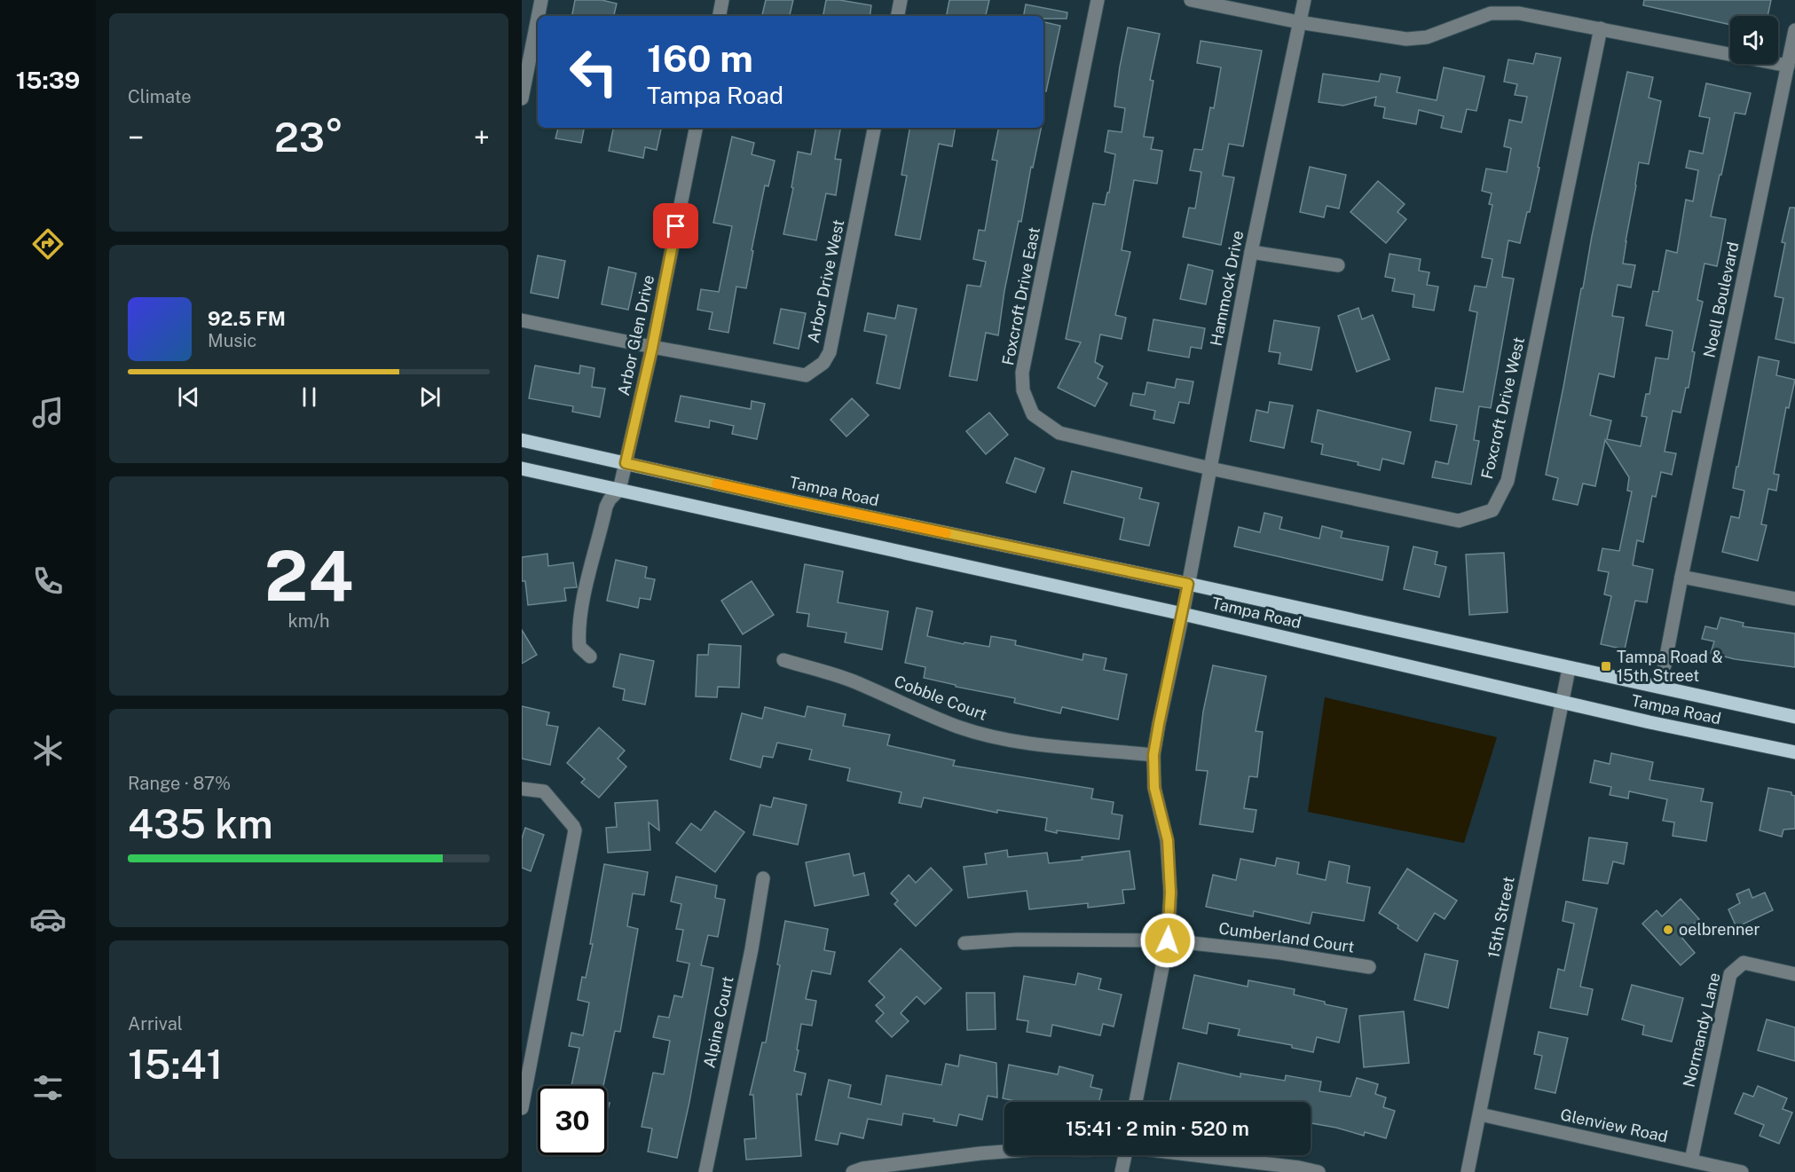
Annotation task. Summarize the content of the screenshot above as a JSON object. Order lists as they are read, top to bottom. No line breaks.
{"streets":{"main road":["Tampa Road"],"street":["Arbor Drive West","Hammock Drive","Foxcroft Drive East","Noell Boulevard","Arbor Glen Drive","Foxcroft Drive West","Cobble Court","15th Street","Cumberland Court","Alpine Court","Normandy Lane","Glenview Road"]},"crossings":[["Arbor Drive West","Arbor Glen Drive"],["Hammock Drive","Foxcroft Drive East"],["Hammock Drive","Foxcroft Drive West"],["Hammock Drive","Tampa Road"],["Hammock Drive","Cobble Court"],["Hammock Drive","Cumberland Court"],["Foxcroft Drive East","Foxcroft Drive West"],["Arbor Glen Drive","Tampa Road"],["Tampa Road","15th Street"],["15th Street","Glenview Road"],["Normandy Lane","Glenview Road"]],"places":{"transit":["Tampa Road & 15th Street"],"other":["oelbrenner"]},"page":{"tabs":"15:39","tile":["Climate",["24","km/h"],["Range · 87%","435 km"],["Arrival","15:41"]],"turn":["160 m","Tampa Road"],"heat":["−","23°","+"],"song":["92.5 FM","Music"],"limit":"30","trip":"15:41 · 2 min · 520 m"}}
